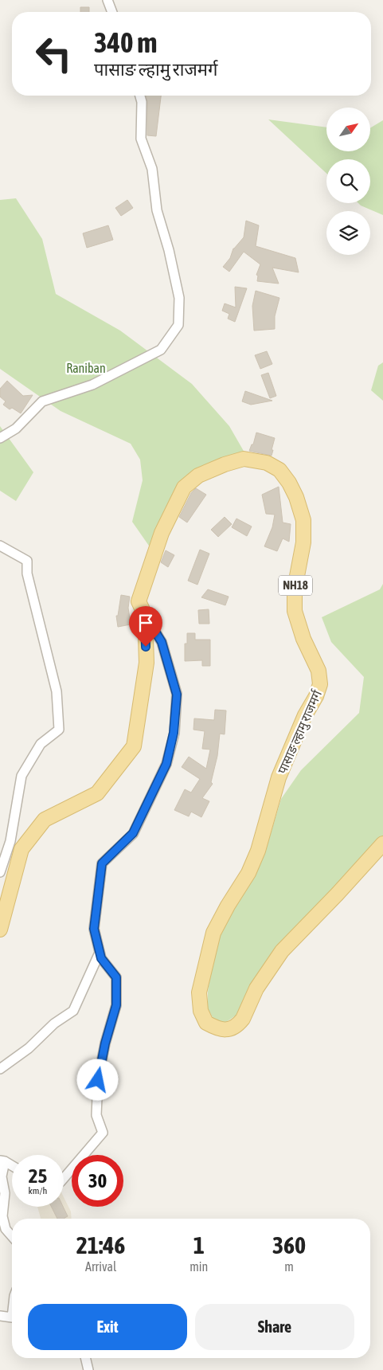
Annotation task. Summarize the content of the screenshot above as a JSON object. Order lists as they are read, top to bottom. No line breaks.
{"streets":{"main road":["NH18","पासाङ ल्हामु राजमर्ग"]},"parks":["Raniban"],"north":"top right","page":{"turn":["340 m","पासाङ ल्हामु राजमर्ग"],"speed":"25 km/h","limit":"30","eta":["21:46","Arrival","1","min","360","m"],"buttons":["Exit","Share"]}}
